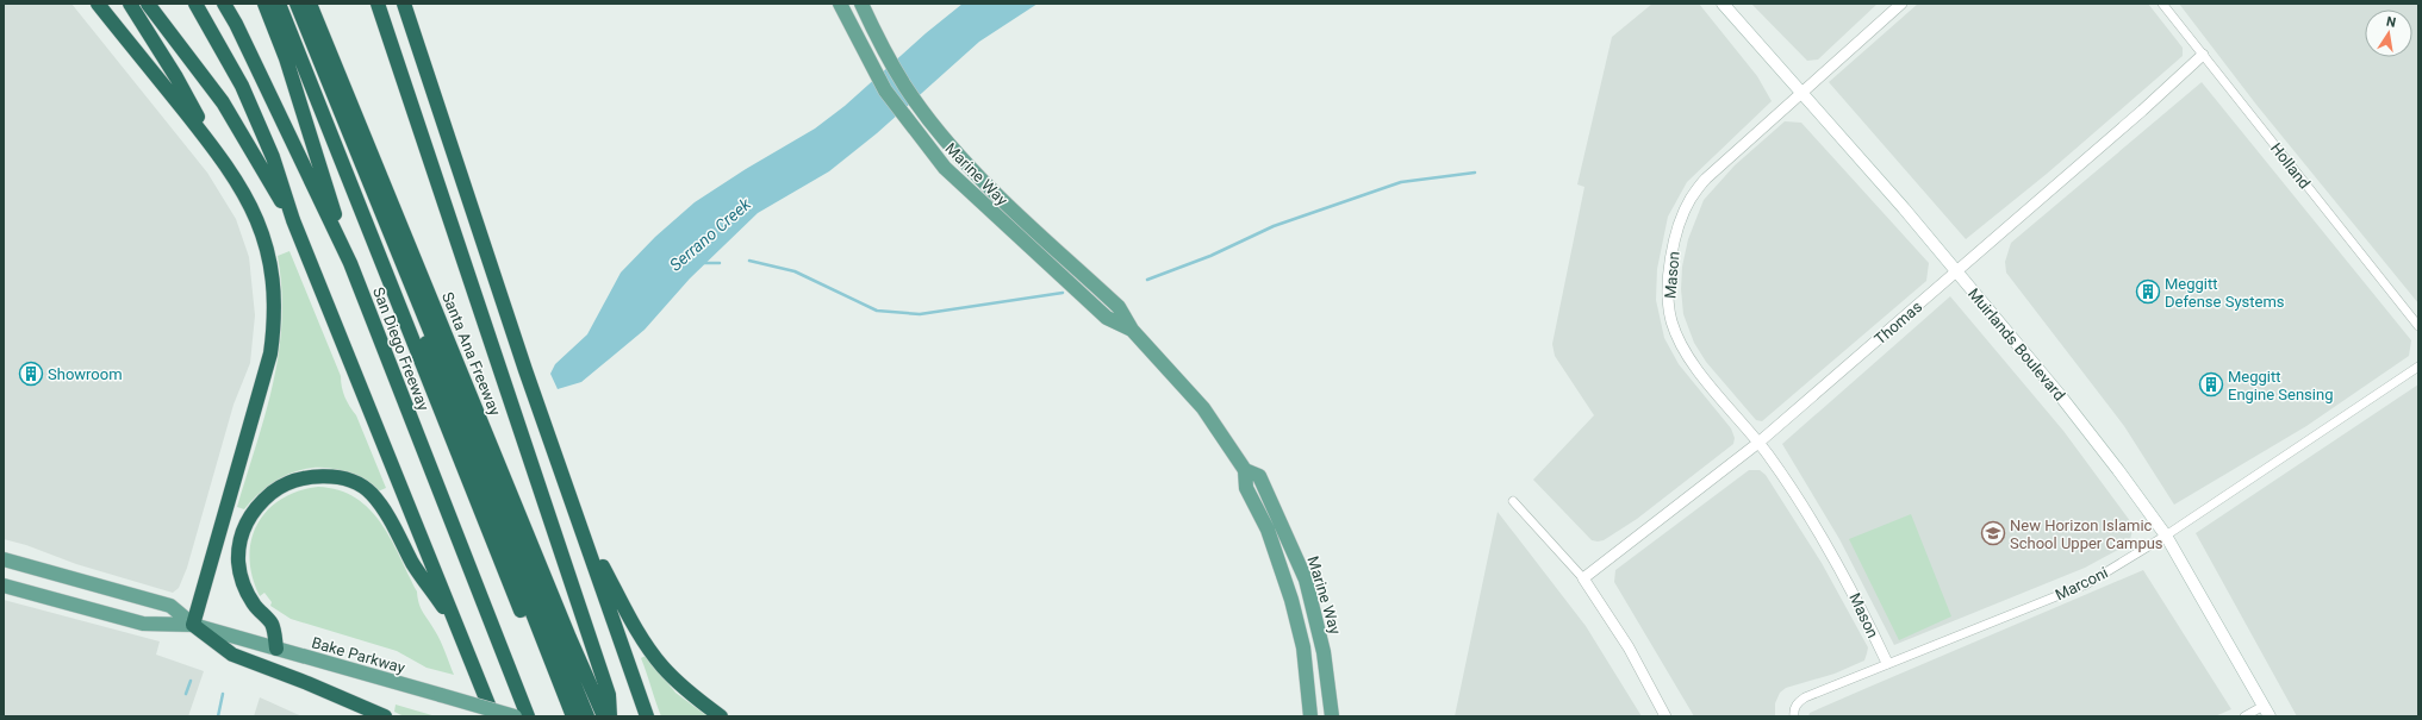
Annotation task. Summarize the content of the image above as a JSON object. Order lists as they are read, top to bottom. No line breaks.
{"streets":{"highway":["San Diego Freeway","Santa Ana Freeway"],"main road":["Marine Way","Muirlands Boulevard","Bake Parkway"],"street":["Holland","Mason","Thomas","Marconi"]},"crossings":[["Holland","Thomas"],["Mason","Thomas"],["Mason","Muirlands Boulevard"],["Mason","Marconi"],["Thomas","Muirlands Boulevard"],["Muirlands Boulevard","Marconi"]],"water":["Serrano Creek"],"places":{"building":["Meggitt Defense Systems","Showroom","Meggitt Engine Sensing"],"school or university":["New Horizon Islamic School Upper Campus"]},"north":"top"}
